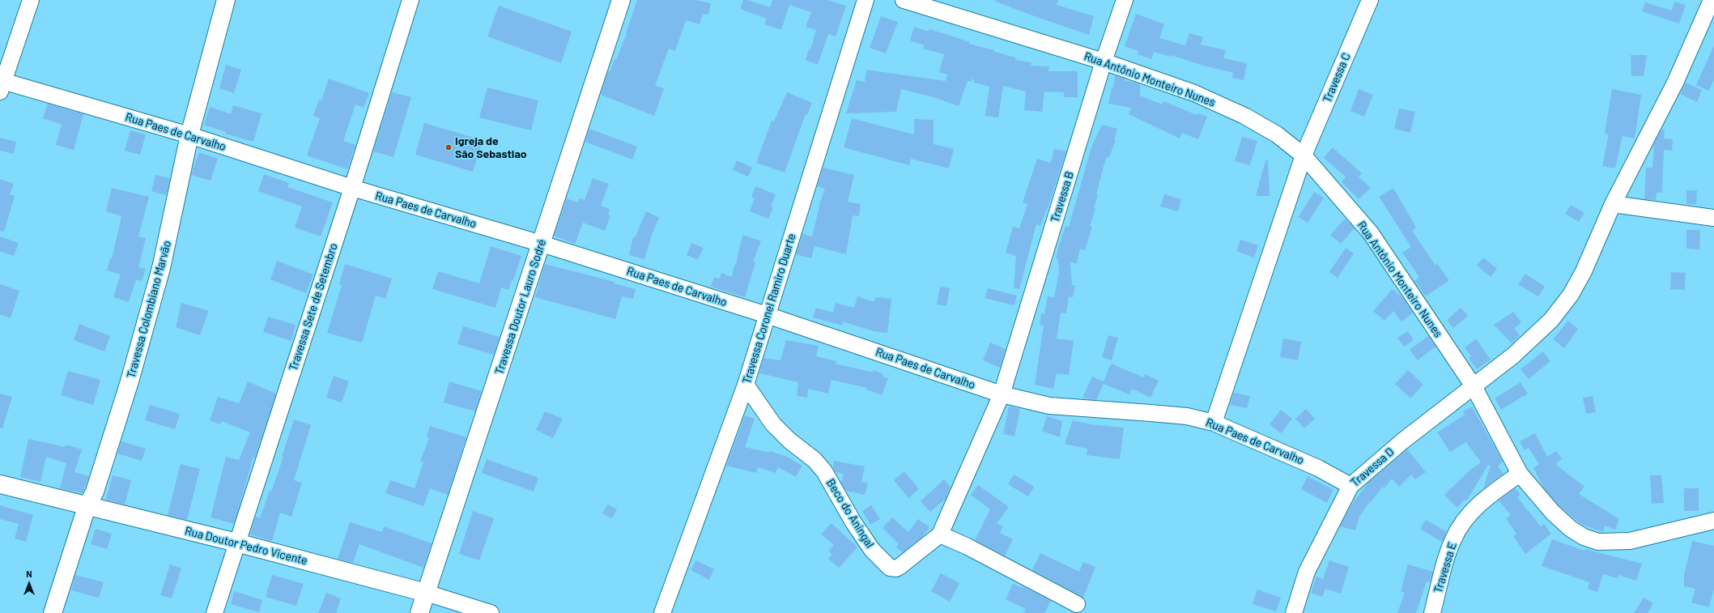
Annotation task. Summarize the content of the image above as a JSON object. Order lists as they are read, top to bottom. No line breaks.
{"streets":{"street":["Travessa C","Rua Antônio Monteiro Nunes","Rua Paes de Carvalho","Travessa B","Travessa Sete de Setembro","Travessa Doutor Lauro Sodré","Travessa Coronel Ramiro Duarte","Travessa Colombiano Marvão","Travessa D","Beco do Aningal","Rua Doutor Pedro Vicente","Travessa E"]},"crossings":[["Travessa C","Rua Antônio Monteiro Nunes"],["Travessa C","Rua Paes de Carvalho"],["Rua Antônio Monteiro Nunes","Travessa B"],["Rua Antônio Monteiro Nunes","Travessa D"],["Rua Antônio Monteiro Nunes","Travessa E"],["Rua Paes de Carvalho","Travessa B"],["Rua Paes de Carvalho","Travessa Sete de Setembro"],["Rua Paes de Carvalho","Travessa Doutor Lauro Sodré"],["Rua Paes de Carvalho","Travessa Coronel Ramiro Duarte"],["Rua Paes de Carvalho","Travessa Colombiano Marvão"],["Rua Paes de Carvalho","Travessa D"],["Travessa B","Beco do Aningal"],["Travessa Sete de Setembro","Rua Doutor Pedro Vicente"],["Travessa Doutor Lauro Sodré","Rua Doutor Pedro Vicente"],["Travessa Coronel Ramiro Duarte","Beco do Aningal"],["Travessa Colombiano Marvão","Rua Doutor Pedro Vicente"]],"places":["Igreja de São Sebastiao"],"north":"top"}
